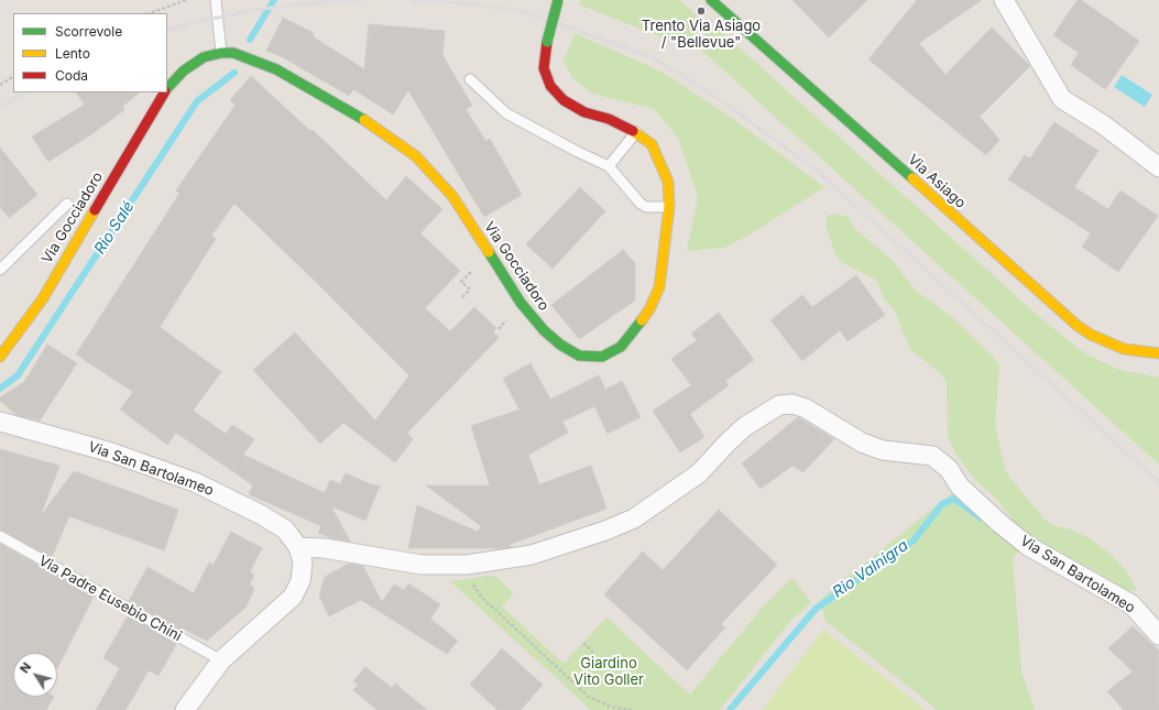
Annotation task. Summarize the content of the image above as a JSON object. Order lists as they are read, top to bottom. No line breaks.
{"streets":{"street":["Via Asiago","Via Gocciadoro","Via San Bartolameo"],"lane":["Via Padre Eusebio Chini"]},"water":["Rio Salé","Rio Valnigra"],"parks":["Giardino Vito Goller"],"places":["Trento Via Asiago / \"Bellevue\""],"legend":["Scorrevole","Lento","Coda"],"north":"top left"}
